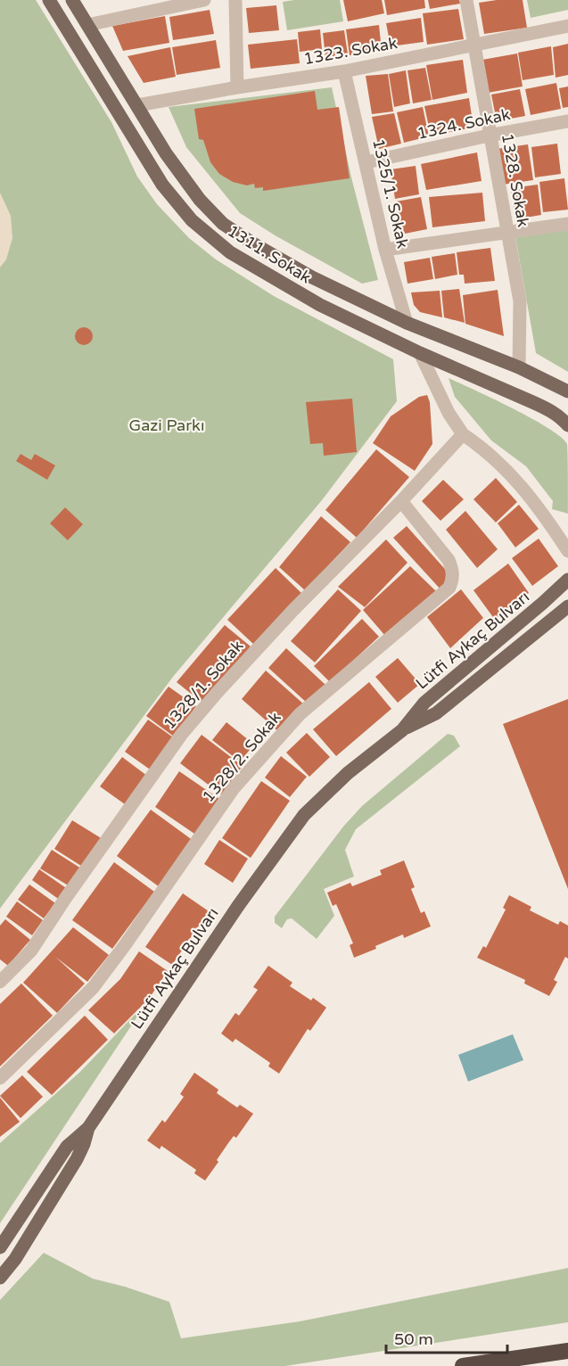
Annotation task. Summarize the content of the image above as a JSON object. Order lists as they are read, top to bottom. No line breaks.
{"streets":{"main road":["1311. Sokak","Lütfi Aykaç Bulvarı"],"street":["1323. Sokak","1324. Sokak","1328. Sokak","1325/1. Sokak","1328/1. Sokak","1328/2. Sokak"]},"crossings":[["1323. Sokak","1328. Sokak"],["1323. Sokak","1325/1. Sokak"],["1323. Sokak","1311. Sokak"],["1324. Sokak","1328. Sokak"],["1324. Sokak","1325/1. Sokak"],["1328. Sokak","1311. Sokak"],["1325/1. Sokak","1311. Sokak"],["1328/1. Sokak","1328/2. Sokak"]],"parks":["Gazi Parkı"],"scale_bar":"50 m"}
